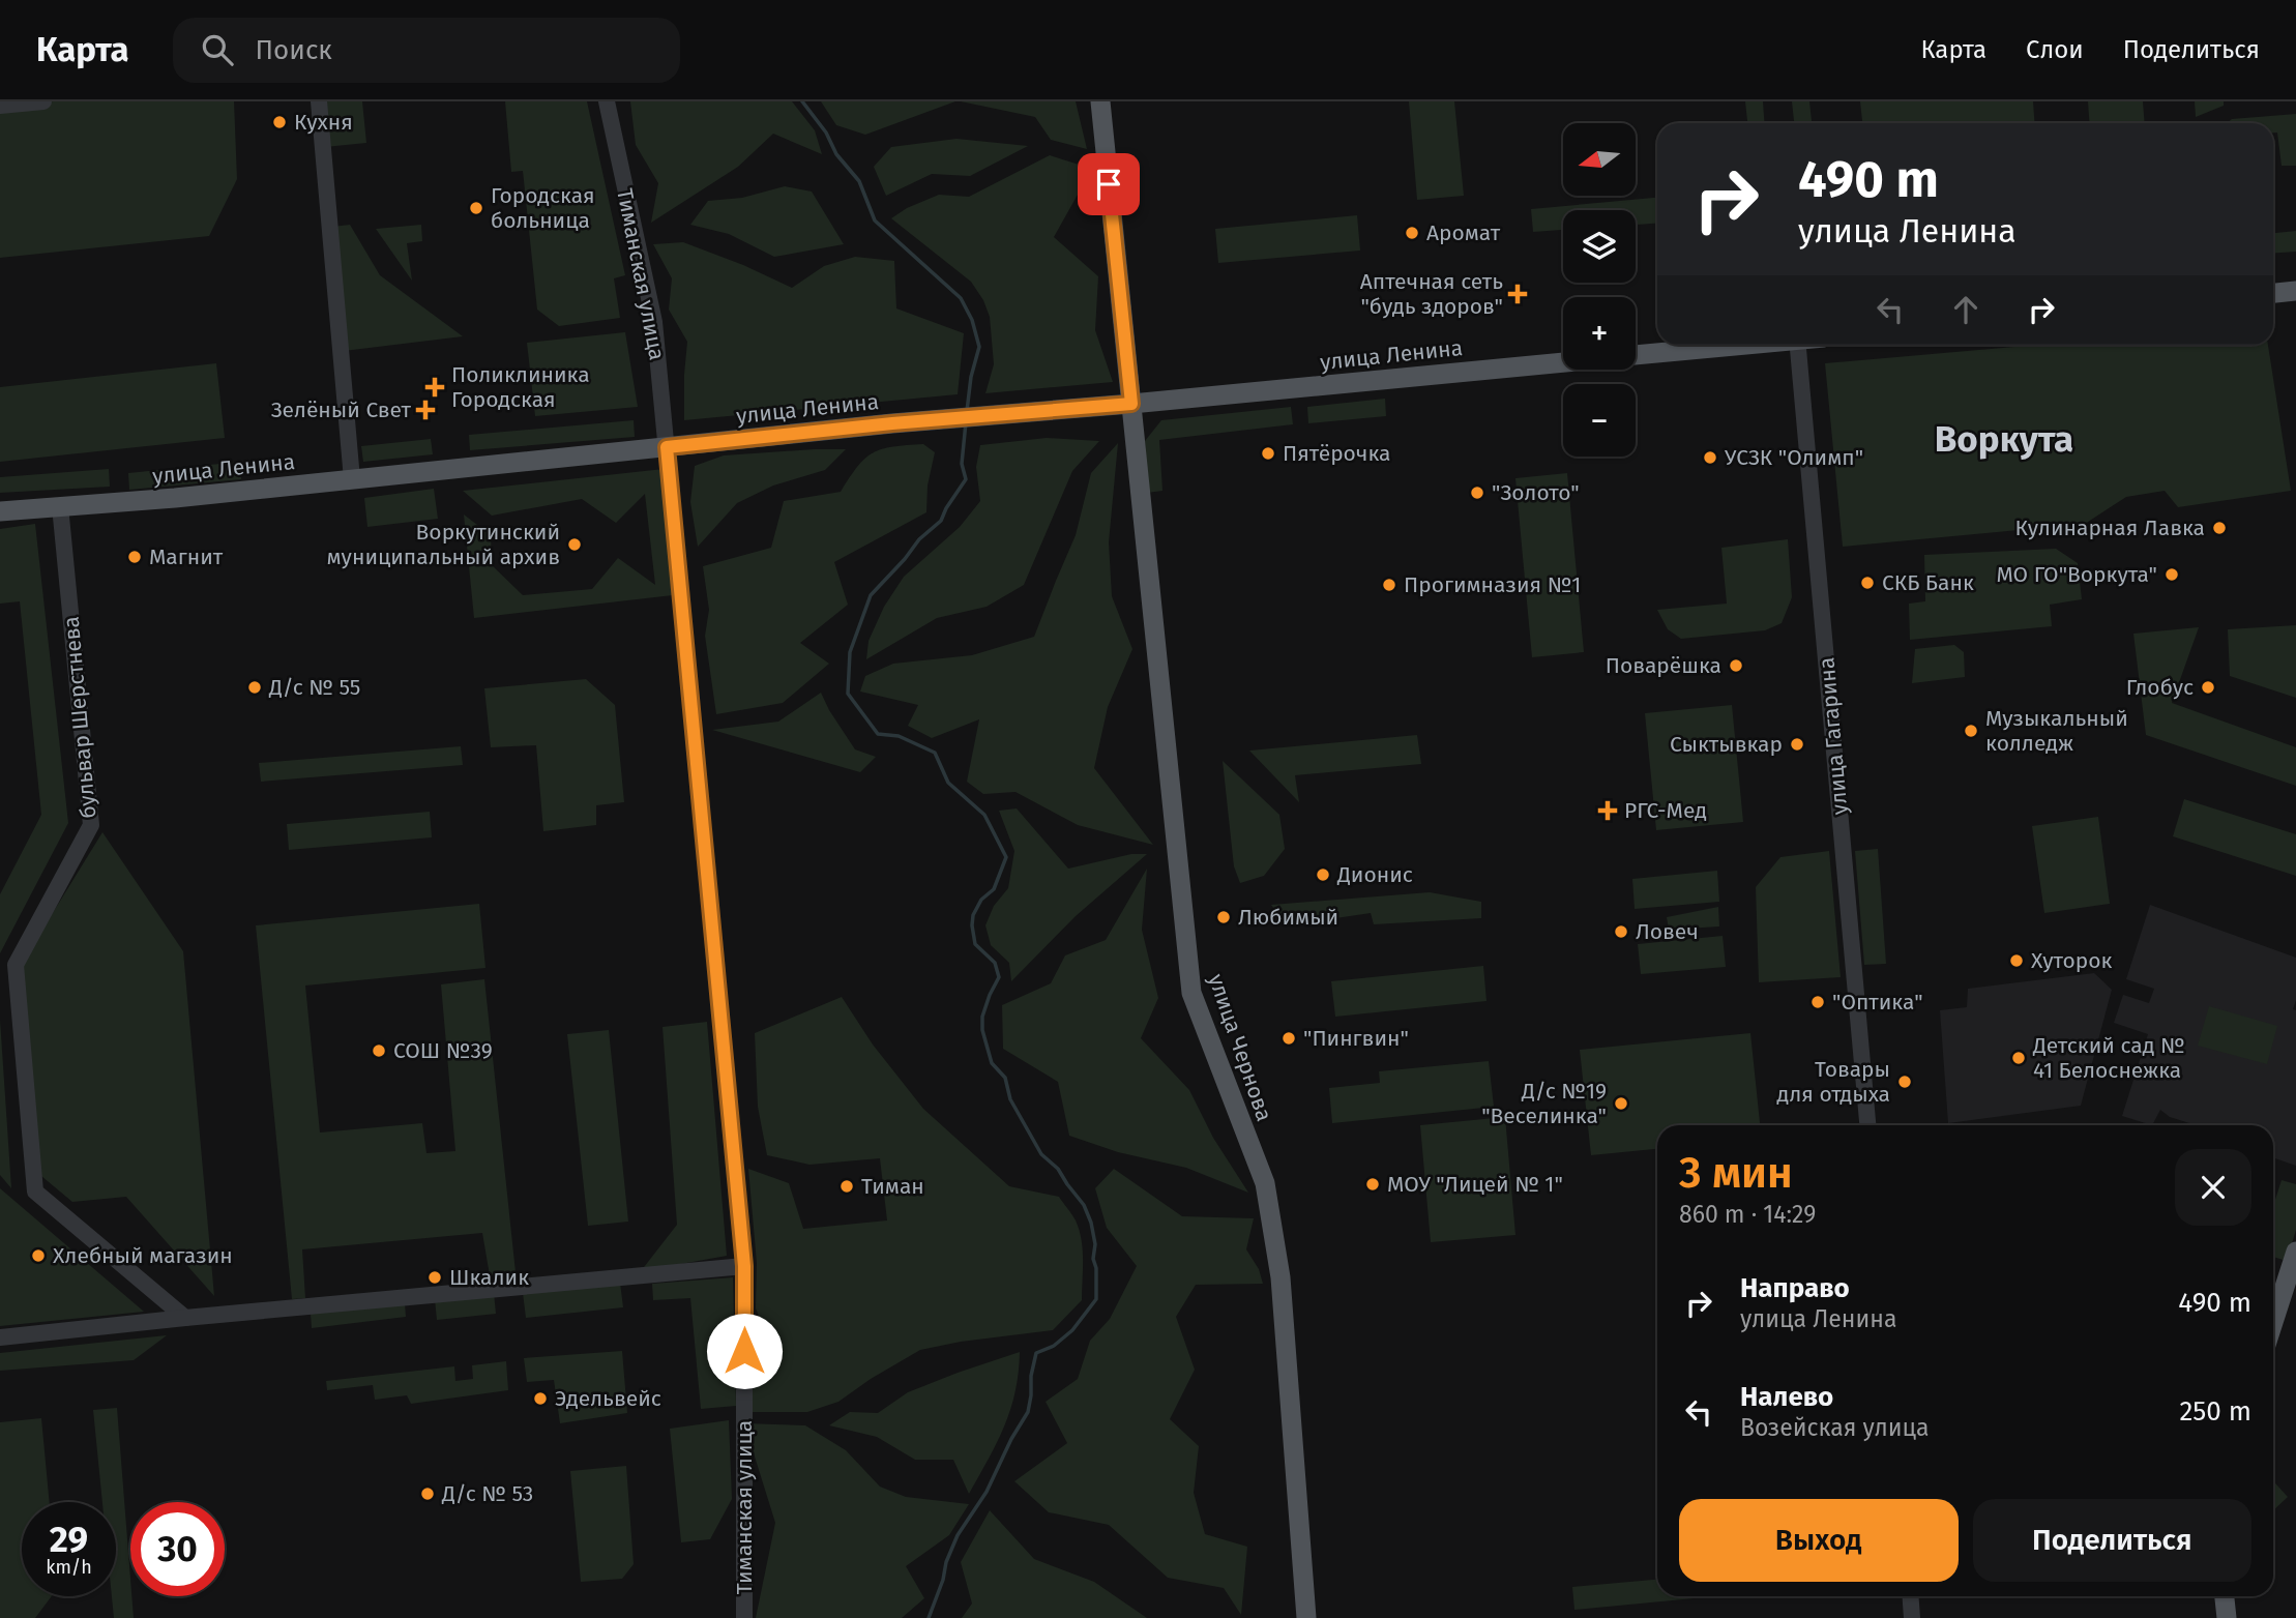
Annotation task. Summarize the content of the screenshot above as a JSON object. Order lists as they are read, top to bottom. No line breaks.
{"streets":{"main road":["улица Ленина","улица Чернова"],"street":["Тиманская улица","бульвар Шерстнева","улица Гагарина"]},"crossings":[["Тиманская улица","улица Ленина"],["улица Ленина","бульвар Шерстнева"],["улица Ленина","улица Чернова"]],"districts":["Воркута"],"places":{"other":["Кухня","Городская больница","Аромат","Пятёрочка","УСЗК \"Олимп\"","\"Золото\"","Кулинарная Лавка","Воркутинский муниципальный архив","Магнит","МО ГО\"Воркута\"","СКБ Банк","Прогимназия №1","Поварёшка","Д/с № 55","Глобус","Музыкальный колледж","Сыктывкар","Дионис","Любимый","Ловеч","Хуторок","\"Оптика\"","\"Пингвин\"","СОШ №39","Детский сад № 41 Белоснежка","Товары для отдыха","Д/с №19 \"Веселинка\"","МОУ \"Лицей № 1\"","Тиман","Хлебный магазин","Шкалик","Эдельвейс","Д/с № 53"],"health":["Аптечная сеть \"будь здоров\"","Поликлиника Городская","Зелёный Свет","РГС-Мед"]},"north":"left","page":{"header":"Карта","search":"Поиск","nav":["Карта","Слои","Поделиться"],"map_buttons":["+","−"],"turn":["490 m","улица Ленина"],"heading":["3 мин","860 m · 14:29"],"list":[{"name":"Направо","note":"улица Ленина","value":"490 m"},{"name":"Налево","note":"Возейская улица","value":"250 m"}],"buttons":["Выход","Поделиться"],"speed":"29 km/h","limit":"30"}}
